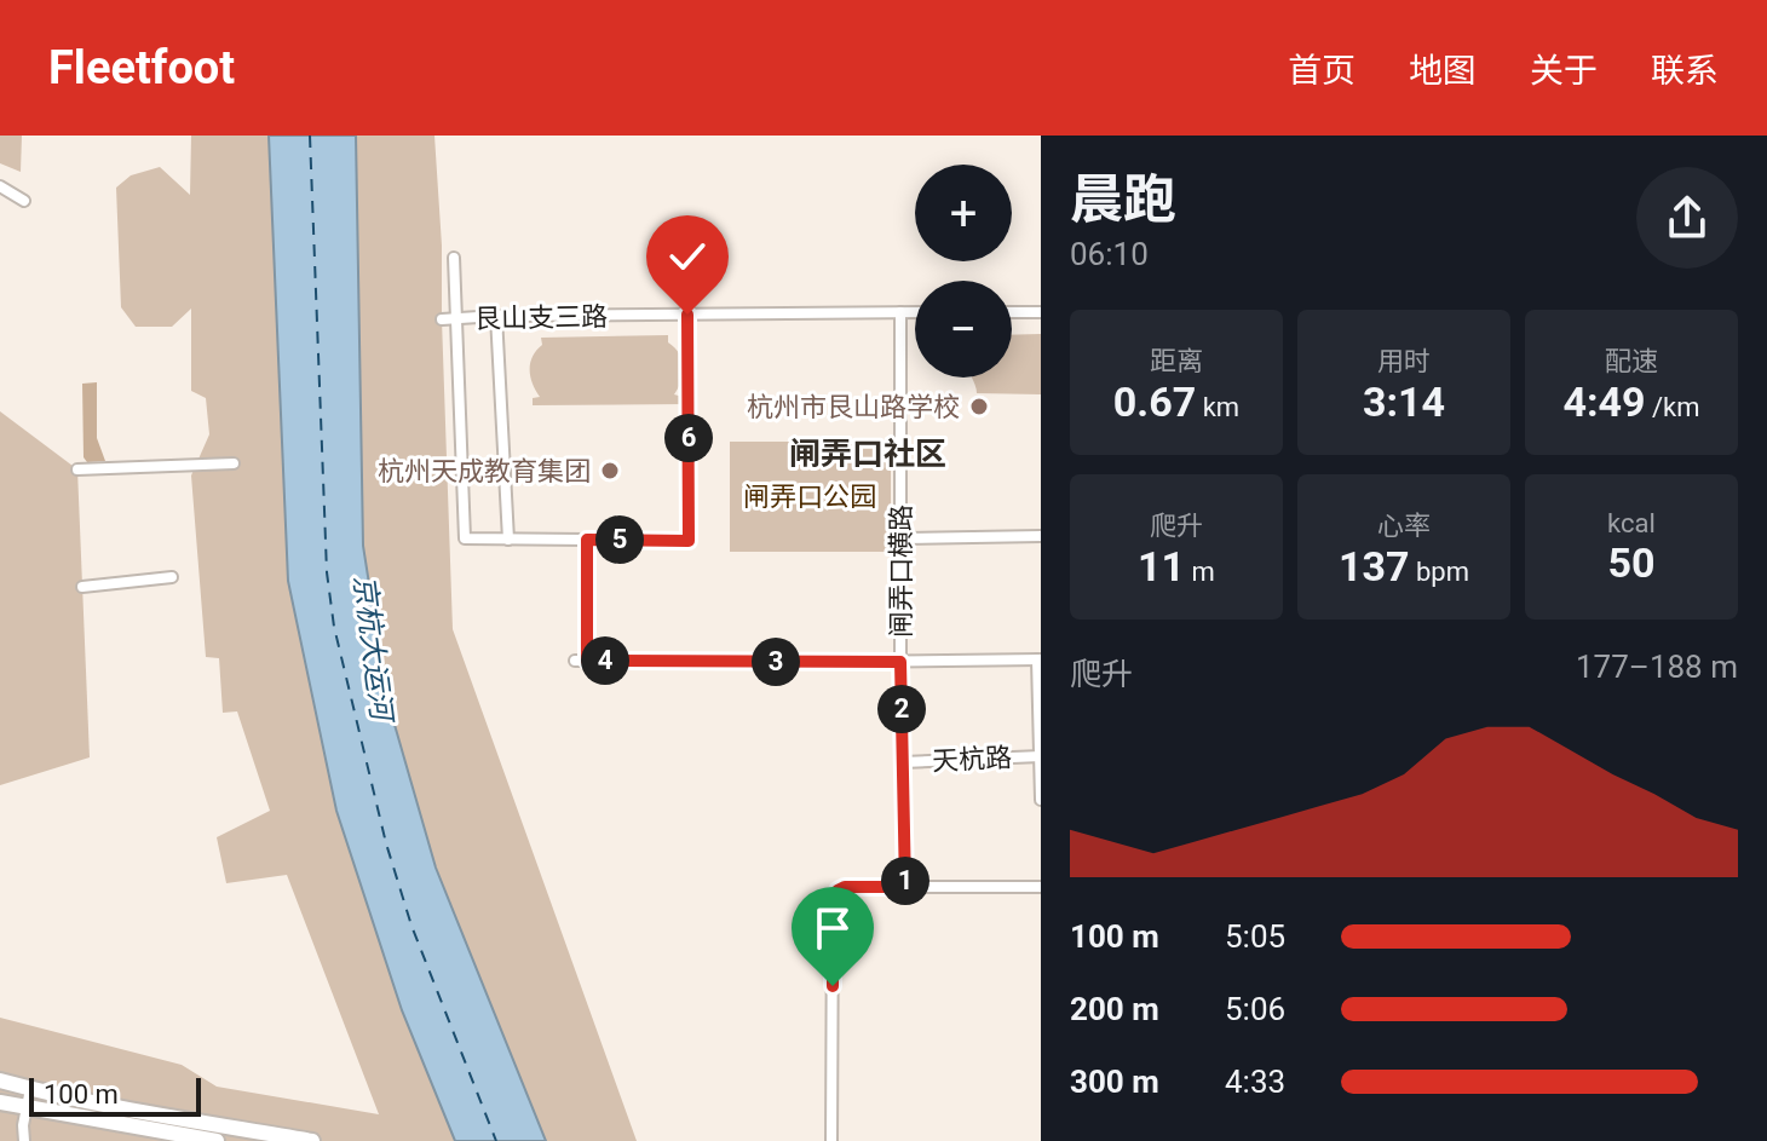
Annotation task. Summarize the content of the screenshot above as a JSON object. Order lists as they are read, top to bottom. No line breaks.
{"streets":{"street":["艮山支三路","闸弄口横路","天杭路"]},"crossings":[["艮山支三路","闸弄口横路"],["闸弄口横路","天杭路"]],"districts":["闸弄口社区"],"water":["京杭大运河"],"parks":["闸弄口公园"],"places":["杭州市艮山路学校","杭州天成教育集团"],"scale_bar":"100 m","page":{"header":"Fleetfoot","nav":["首页","地图","关于","联系"],"heading":["晨跑","06:10"],"map_buttons":["+","−"],"stats":[["距离","0.67 km"],["用时","3:14"],["配速","4:49 /km"],["爬升","11 m"],["心率","137 bpm"],["kcal","50"]],"pins":["6","5","4","3","2","1"],"chart":["爬升","177–188 m"],"list":[{"name":"100 m","note":"5:05"},{"name":"200 m","note":"5:06"},{"name":"300 m","note":"4:33"}],"scale":"100 m"}}
